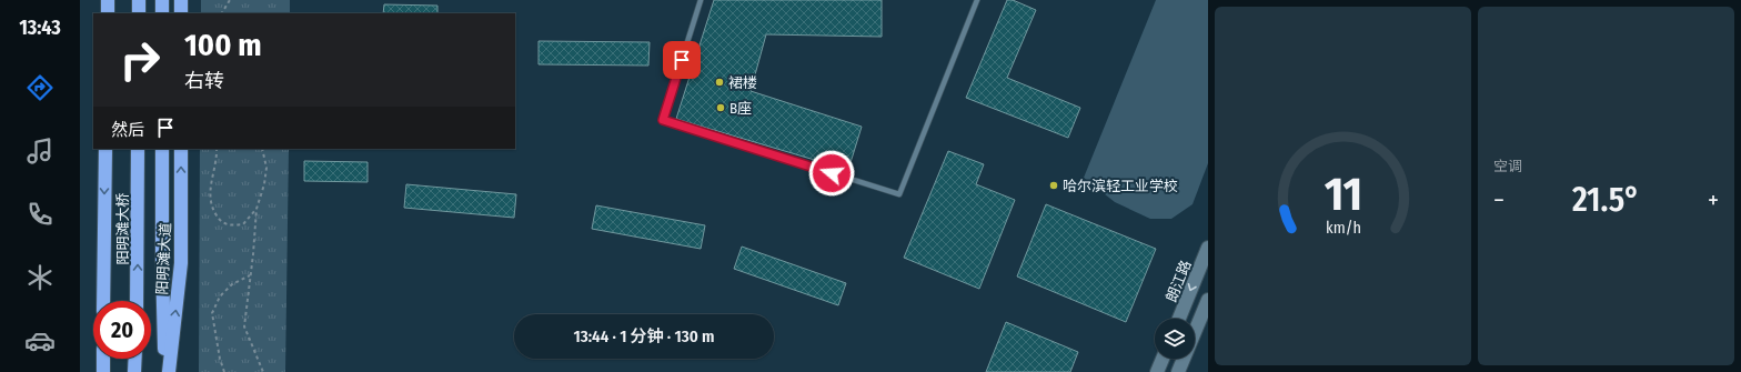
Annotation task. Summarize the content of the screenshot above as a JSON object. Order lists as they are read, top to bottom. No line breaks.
{"streets":{"highway":["阳明滩大桥","阳明滩大道"],"main road":["朗江路"]},"places":["裙楼","B座","哈尔滨轻工业学校"],"page":{"tabs":"13:43","tile":"空调","turn":["100 m","右转"],"then":"然后","heat":["−","21.5°","+"],"limit":"20","trip":"13:44 · 1 分钟 · 130 m","gauge":["11","km/h"]}}
